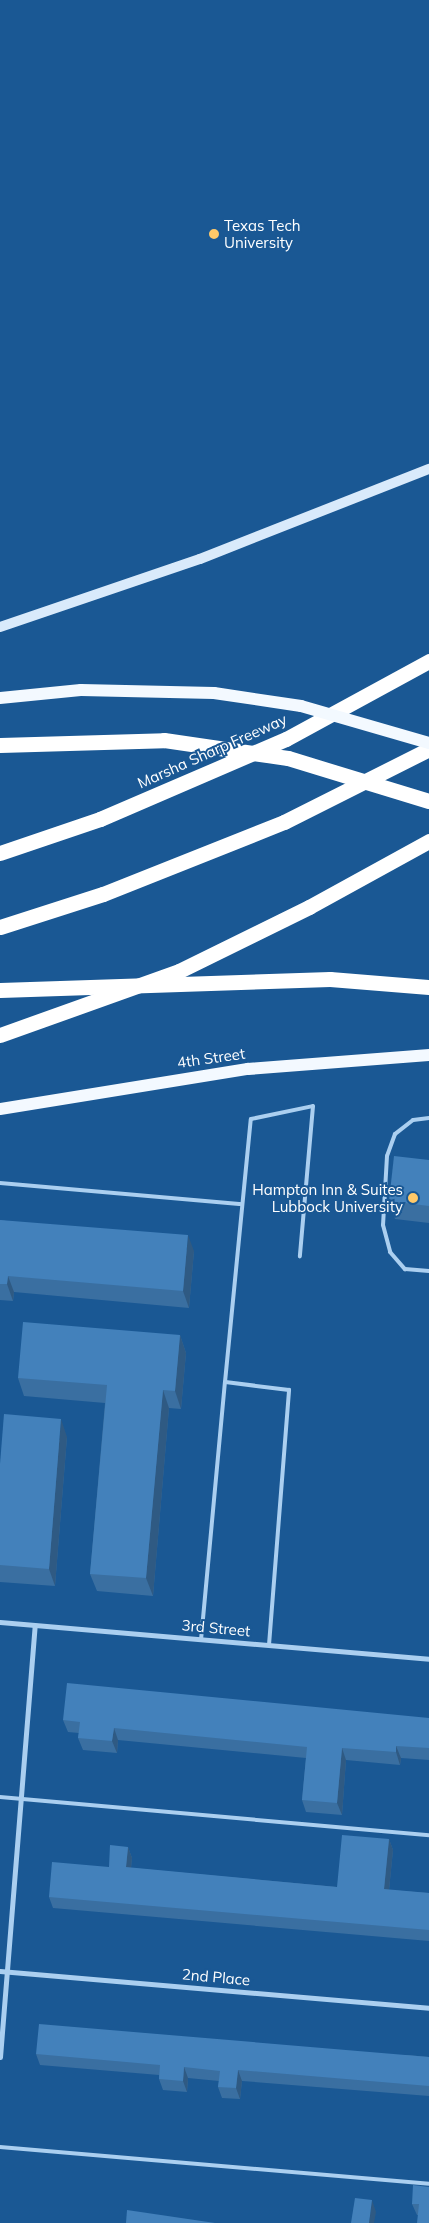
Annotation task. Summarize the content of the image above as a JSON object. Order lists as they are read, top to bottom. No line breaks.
{"streets":{"highway":["Marsha Sharp Freeway"],"main road":["4th Street"],"street":["3rd Street","2nd Place"]},"places":["Texas Tech University","Hampton Inn & Suites Lubbock University"]}
